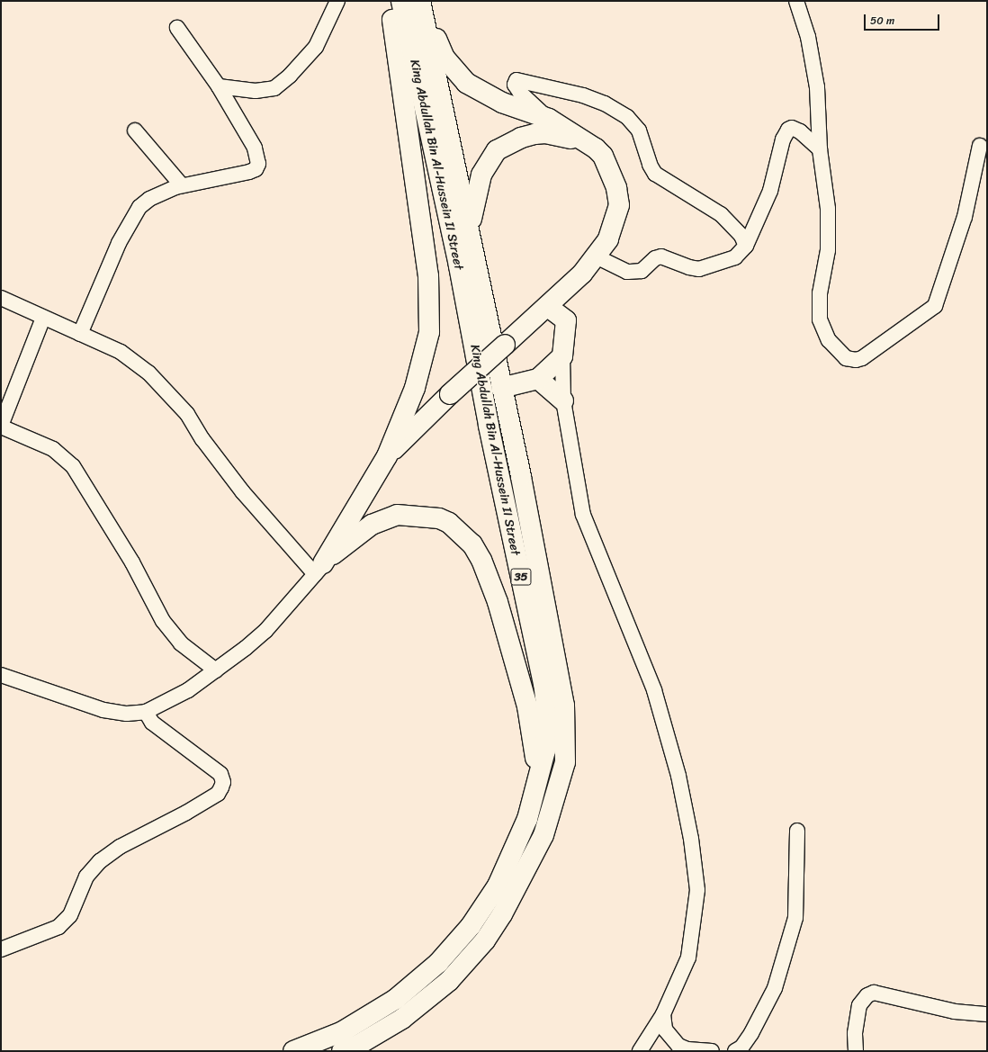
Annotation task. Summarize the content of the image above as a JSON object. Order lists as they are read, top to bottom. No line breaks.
{"streets":{"highway":["King Abdullah Bin Al-Hussein II Street","35"]},"scale_bar":"50 m"}
